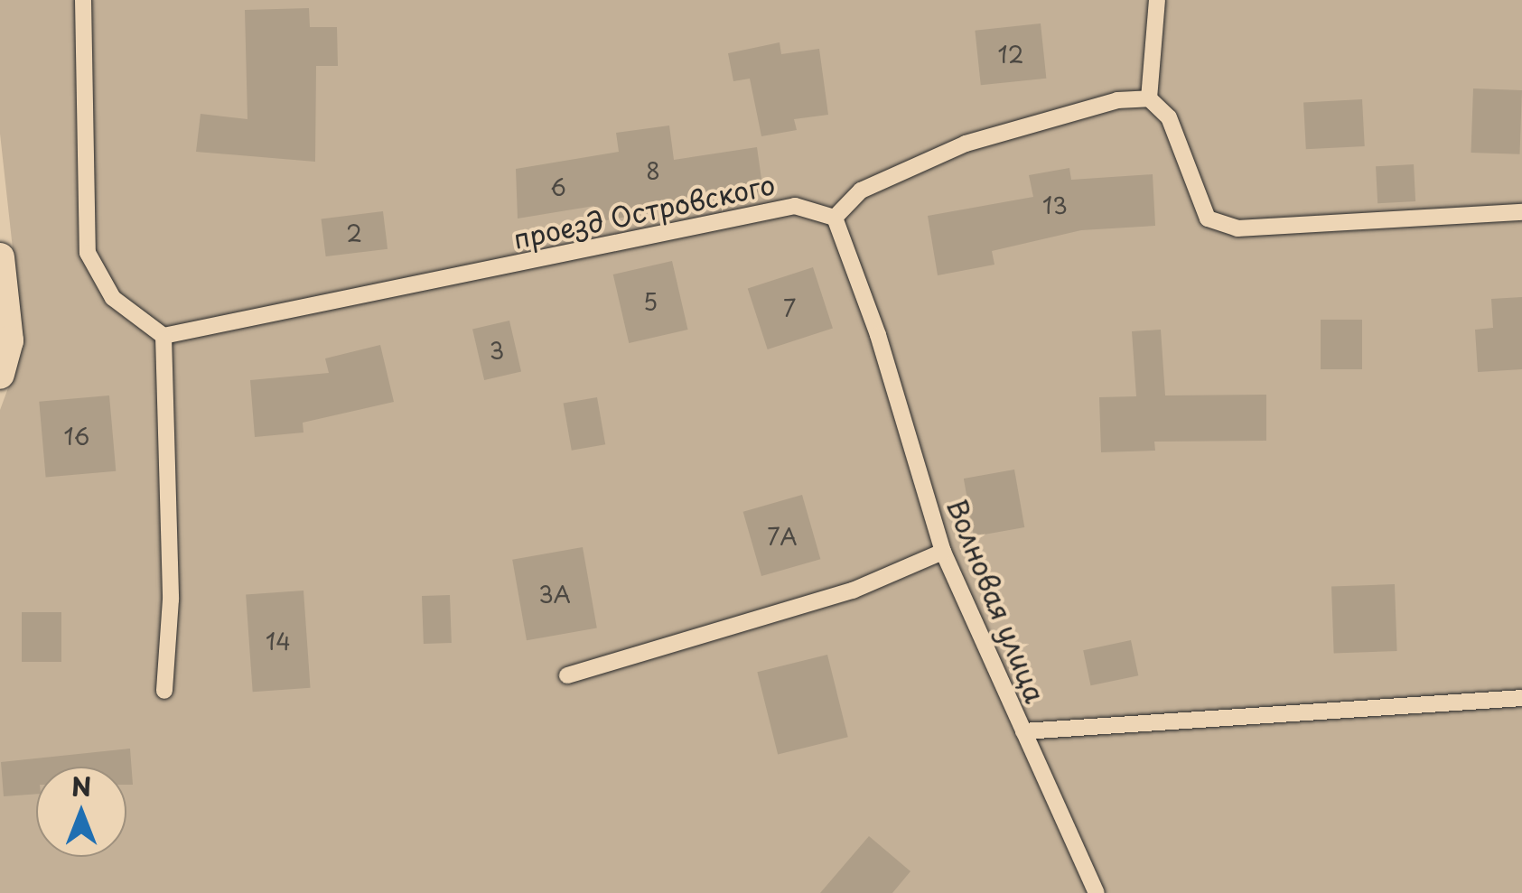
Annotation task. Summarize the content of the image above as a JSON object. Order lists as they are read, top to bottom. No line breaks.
{"streets":{"lane":["проезд Островского","Волновая улица"]},"crossings":[["проезд Островского","Волновая улица"]],"house_numbers":["12","8","6","13","2","5","7","3","16","7А","3А","14"],"north":"top"}
